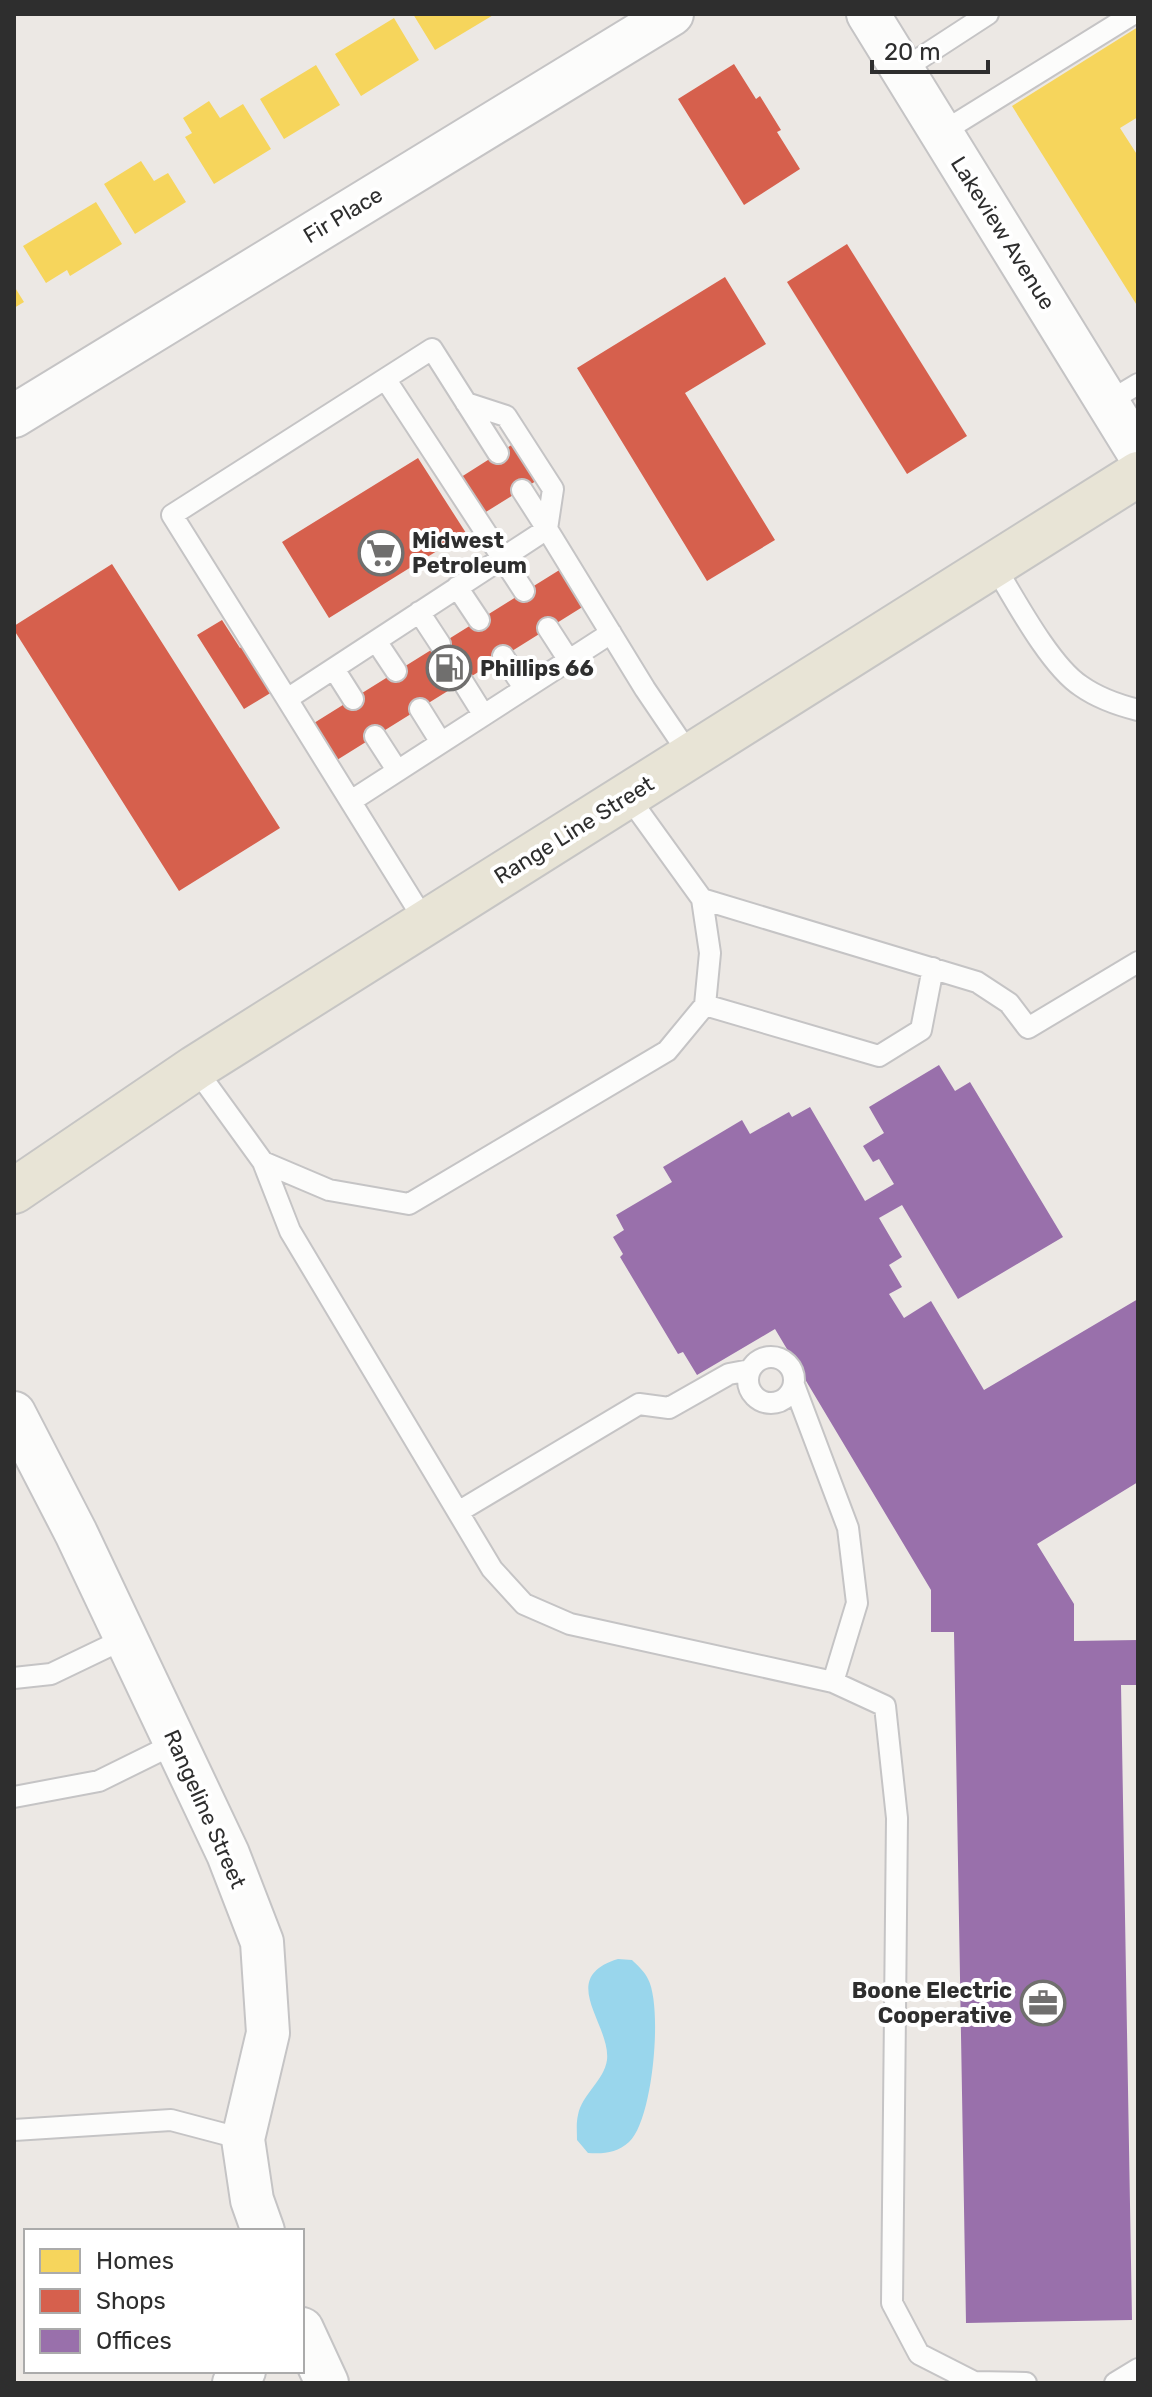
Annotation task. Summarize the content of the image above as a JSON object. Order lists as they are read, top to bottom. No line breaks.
{"streets":{"main road":["Range Line Street"],"street":["Fir Place","Lakeview Avenue","Rangeline Street"]},"places":{"supermarket":["Midwest Petroleum"],"fuel station":["Phillips 66"],"office":["Boone Electric Cooperative"]},"legend":["Homes","Shops","Offices"],"scale_bar":"20 m"}
